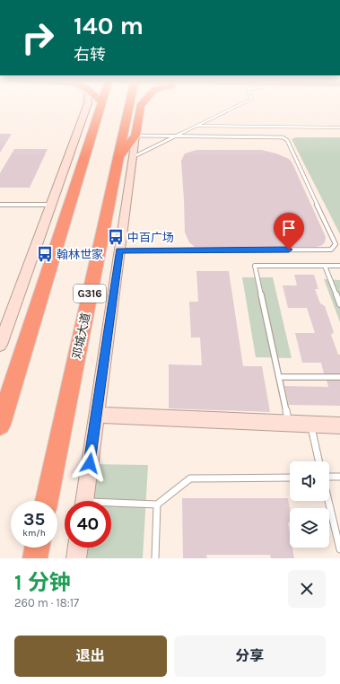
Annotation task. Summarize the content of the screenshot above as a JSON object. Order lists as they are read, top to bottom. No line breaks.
{"streets":{"highway":["G316","邓城大道"]},"places":{"bus stop":["中百广场","翰林世家"]},"page":{"turn":["140 m","右转"],"speed":"35 km/h","limit":"40","heading":["1 分钟","260 m · 18:17"],"buttons":["退出","分享"]}}
